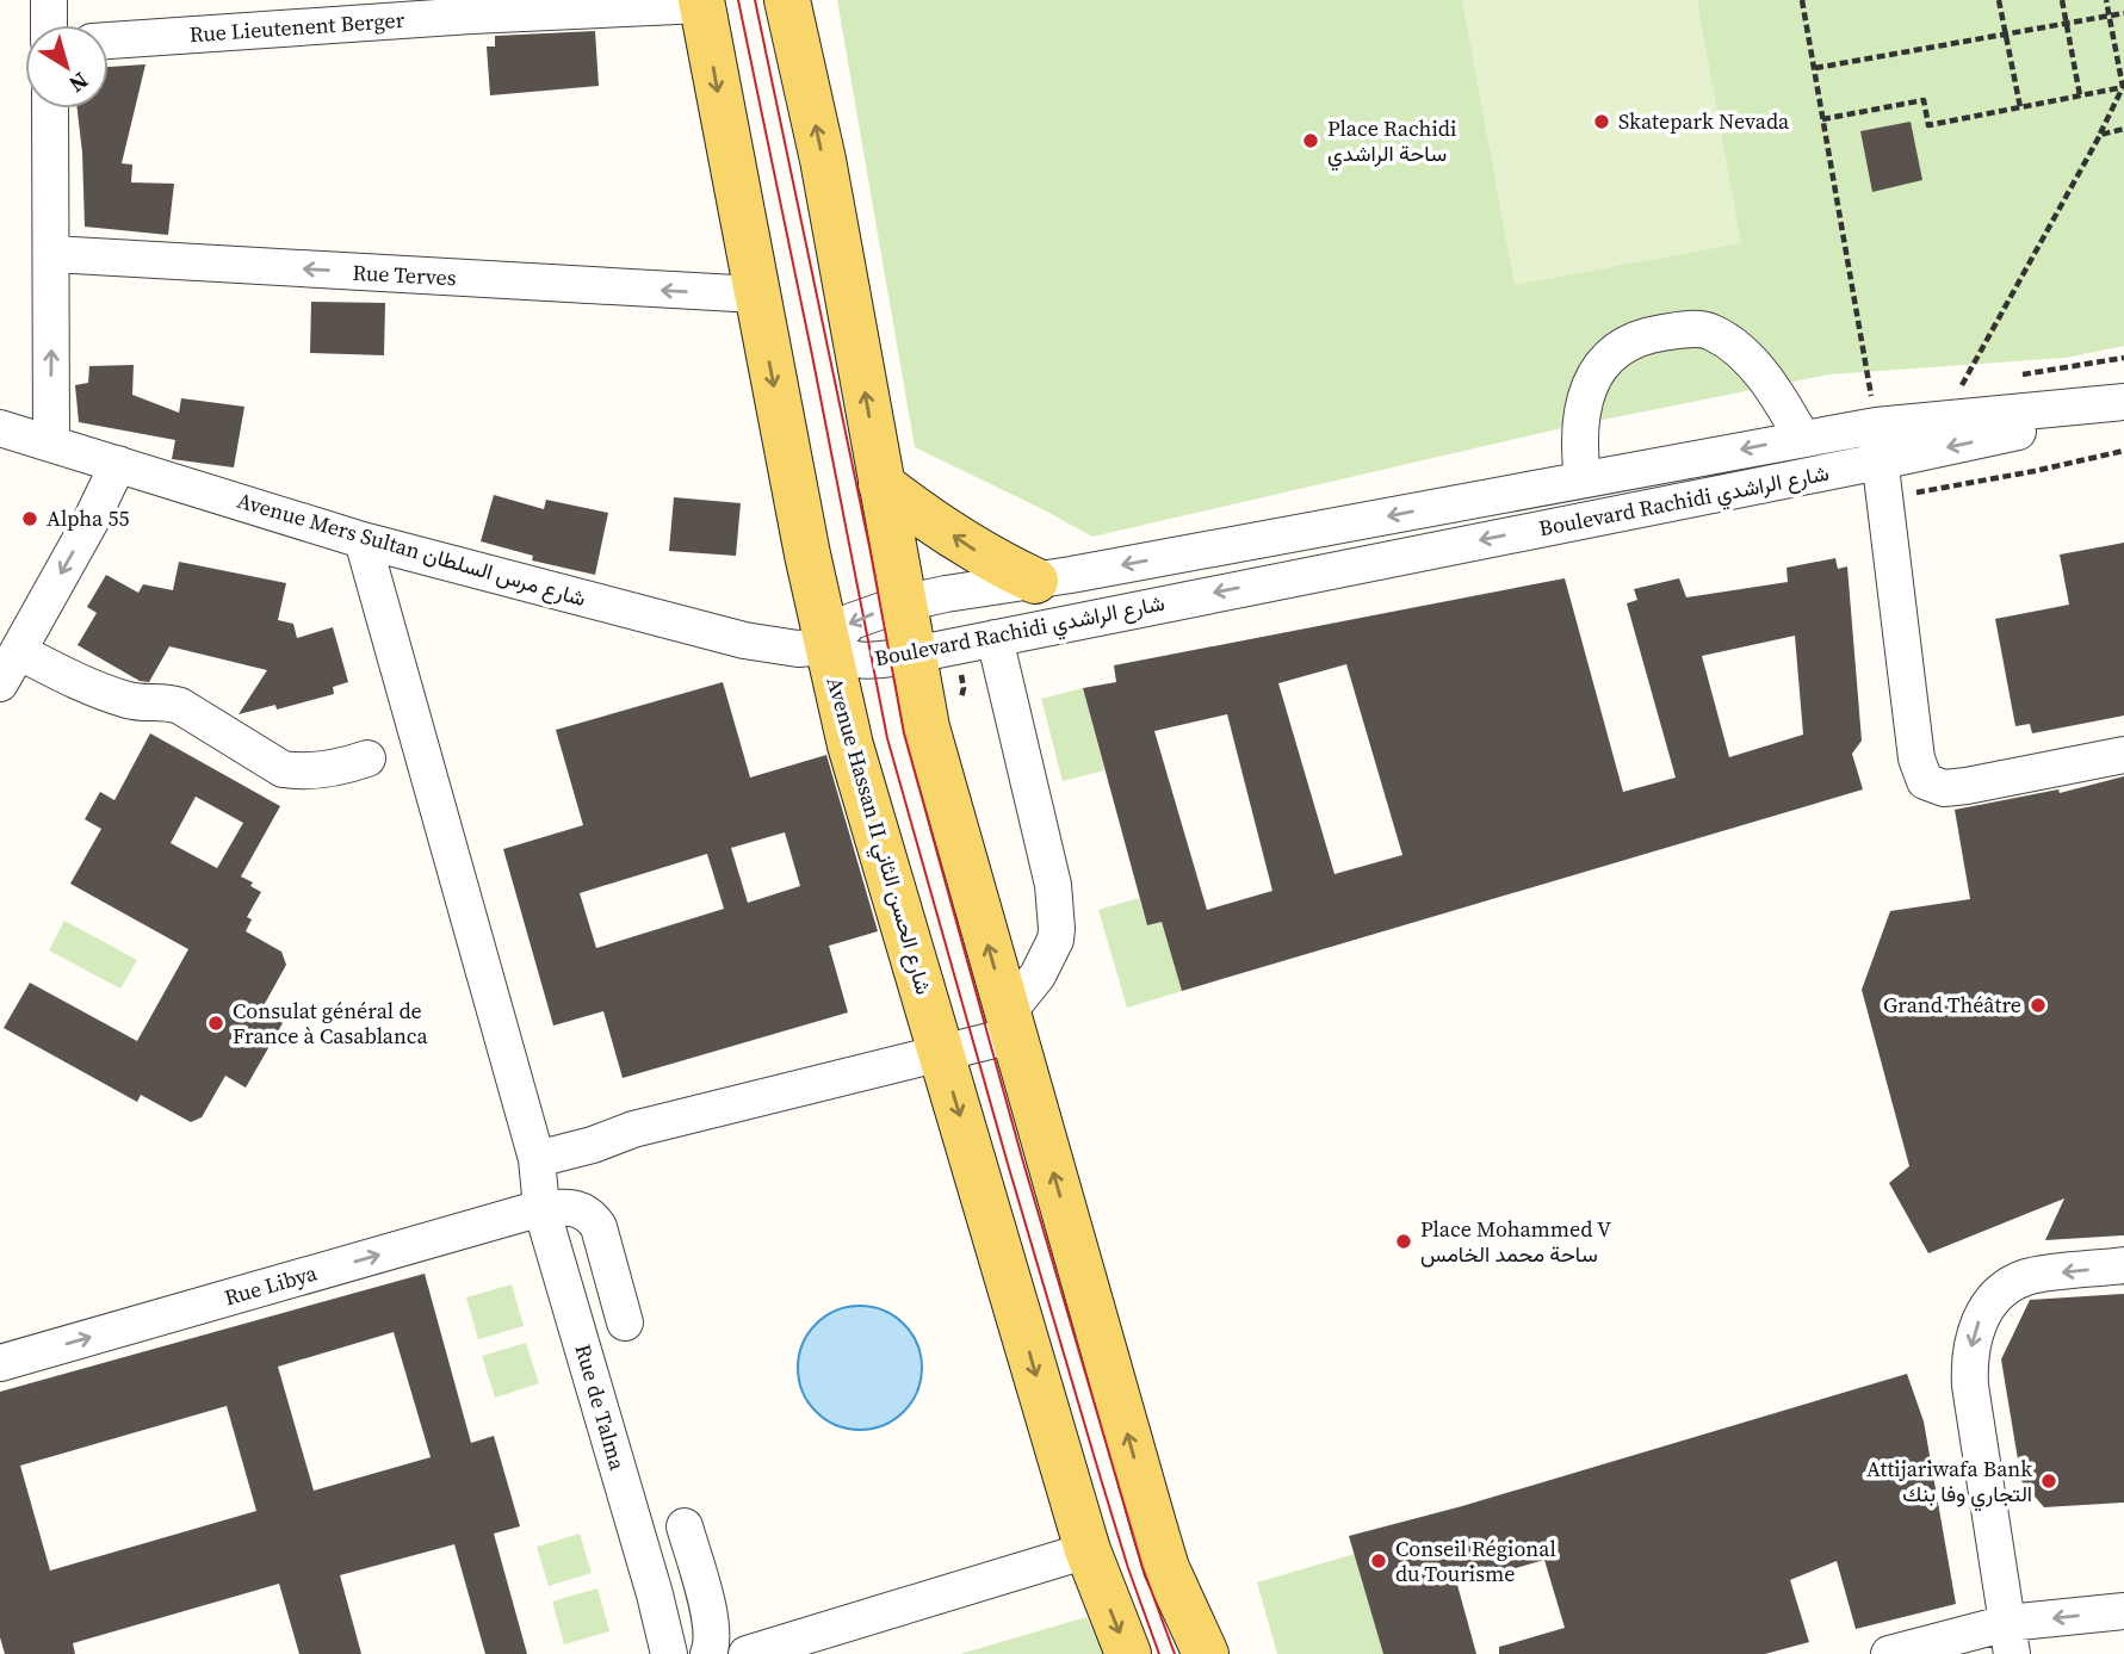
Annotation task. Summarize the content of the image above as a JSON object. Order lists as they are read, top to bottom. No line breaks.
{"streets":{"main road":["Avenue Hassan II شارع الحسن الثاني"],"street":["Rue Lieutenent Berger","Rue Terves","Boulevard Rachidi شارع الراشدي","Avenue Mers Sultan شارع مرس السلطان","Rue Libya","Rue de Talma"]},"crossings":[["Rue Lieutenent Berger","Avenue Hassan II شارع الحسن الثاني"],["Rue Terves","Avenue Hassan II شارع الحسن الثاني"],["Boulevard Rachidi شارع الراشدي","Avenue Mers Sultan شارع مرس السلطان"],["Boulevard Rachidi شارع الراشدي","Avenue Hassan II شارع الحسن الثاني"],["Avenue Mers Sultan شارع مرس السلطان","Avenue Hassan II شارع الحسن الثاني"],["Avenue Mers Sultan شارع مرس السلطان","Rue de Talma"],["Rue Libya","Rue de Talma"]],"one_way":["Rue Terves","Boulevard Rachidi شارع الراشدي","Rue Libya"],"places":["Skatepark Nevada","Place Rachidi ساحة الراشدي","Alpha 55","Grand Théâtre","Consulat général de France à Casablanca","Place Mohammed V ساحة محمد الخامس","Attijariwafa Bank التجاري وفا بنك","Conseil Régional du Tourisme"],"north":"bottom right"}
